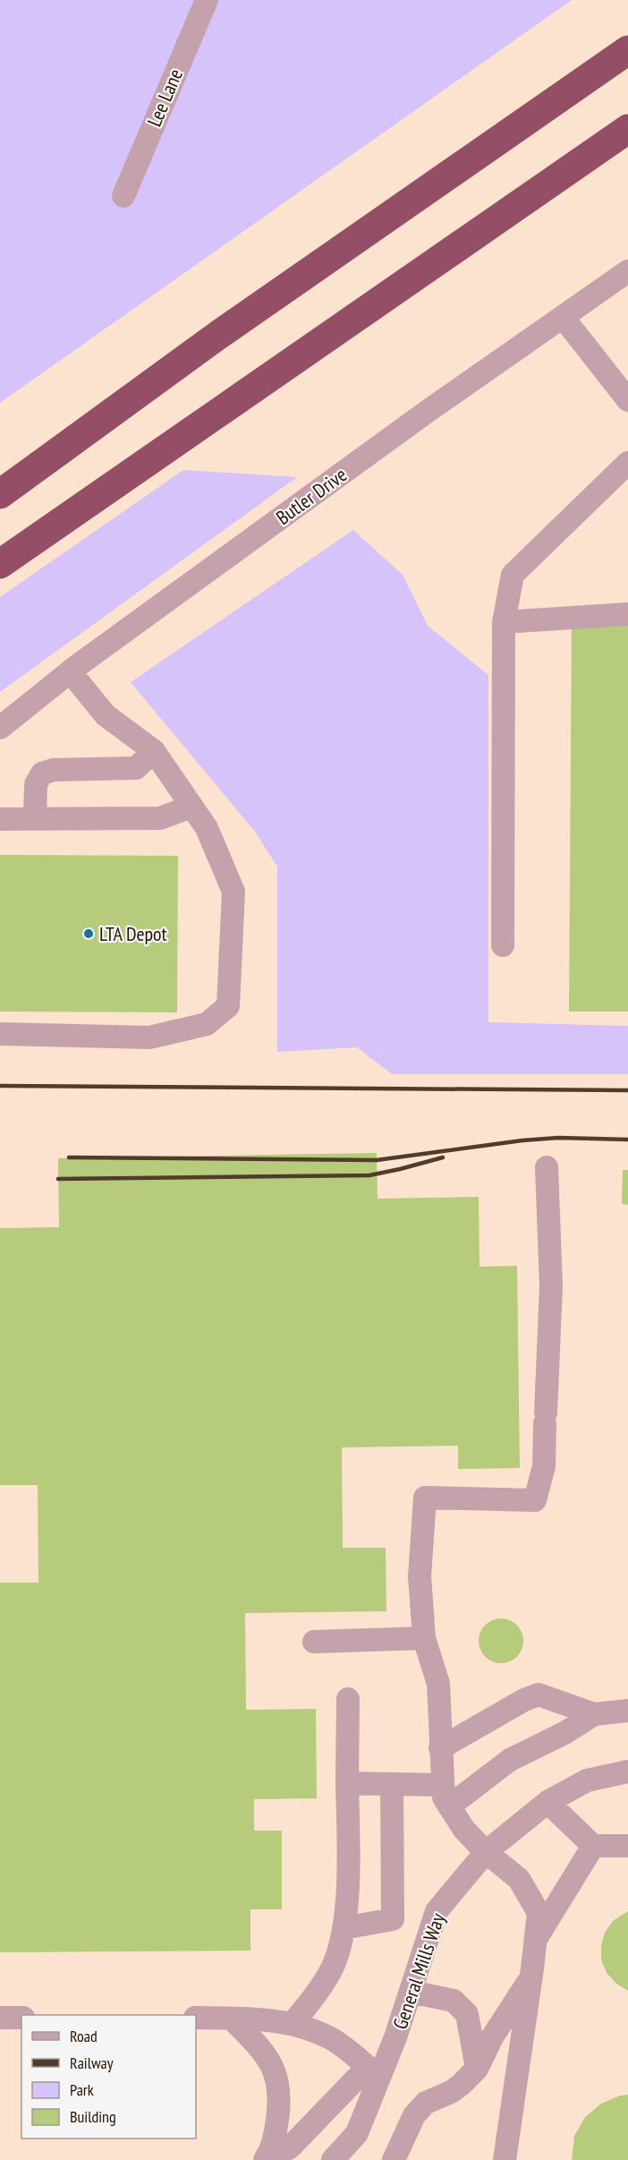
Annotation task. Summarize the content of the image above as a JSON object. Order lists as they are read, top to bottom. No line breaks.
{"streets":{"street":["Lee Lane","Butler Drive","General Mills Way"]},"places":["LTA Depot"],"legend":["Road","Railway","Park","Building"]}
